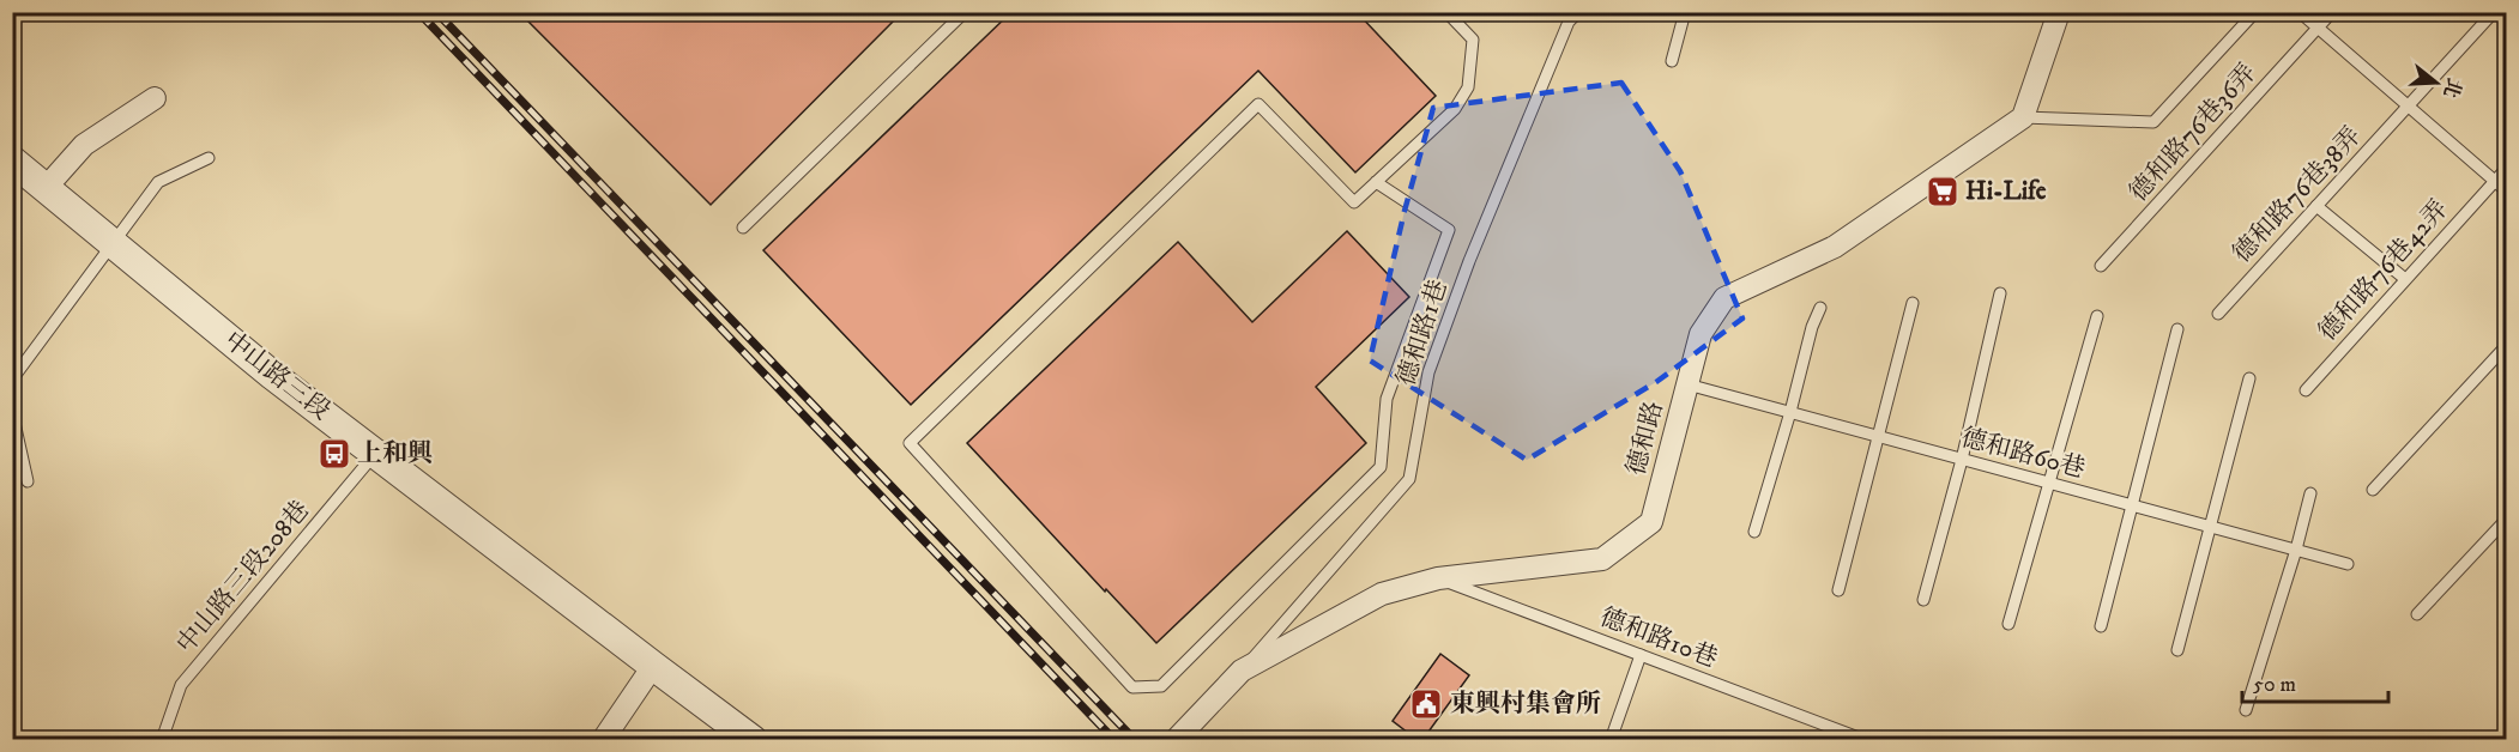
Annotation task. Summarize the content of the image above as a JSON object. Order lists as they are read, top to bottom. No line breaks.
{"streets":{"street":["中山路三段","德和路"],"lane":["德和路76巷36弄","德和路76巷38弄","德和路76巷42弄","德和路1巷","德和路60巷","中山路三段208巷","德和路10巷"]},"crossings":[["德和路1巷","德和路"],["中山路三段","中山路三段208巷"],["德和路","德和路60巷"],["德和路","德和路10巷"]],"places":{"supermarket":["Hi-Life"],"bus stop":["上和興"],"public building":["東興村集會所"]},"scale_bar":"50 m","north":"right"}
